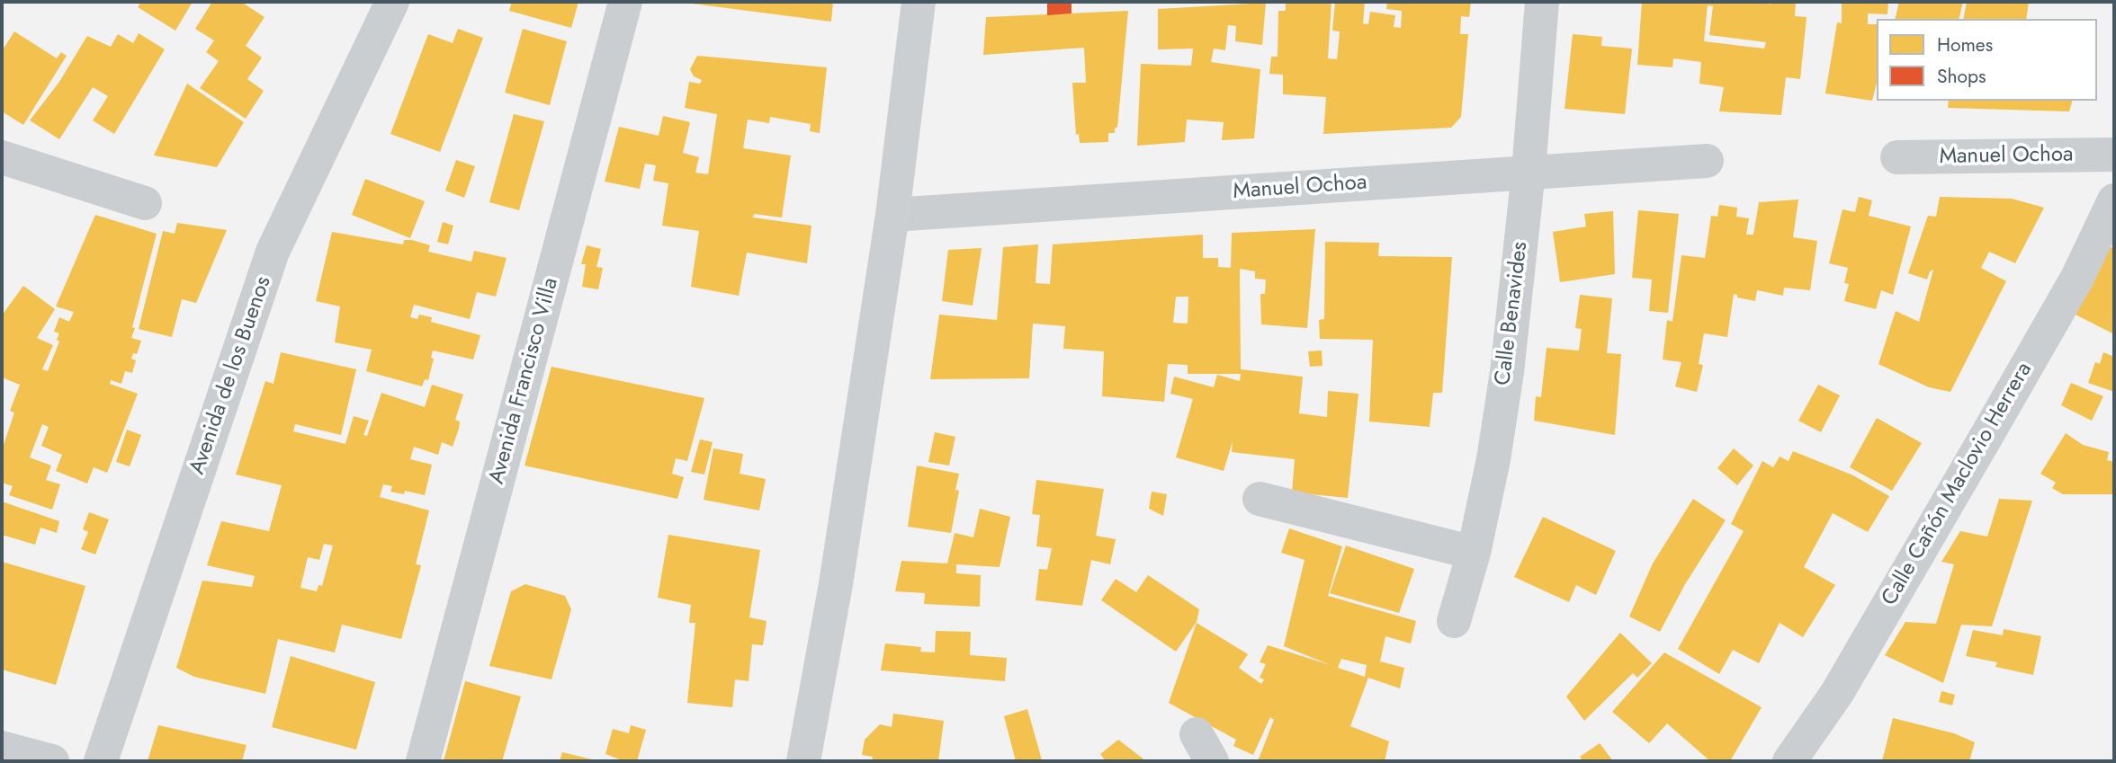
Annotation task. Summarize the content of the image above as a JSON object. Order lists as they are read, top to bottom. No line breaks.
{"streets":{"street":["Manuel Ochoa","Calle Benavides","Avenida de los Buenos","Avenida Francisco Villa","Calle Cañón Maclovio Herrera"]},"crossings":[["Manuel Ochoa","Calle Benavides"]],"legend":["Homes","Shops"]}
